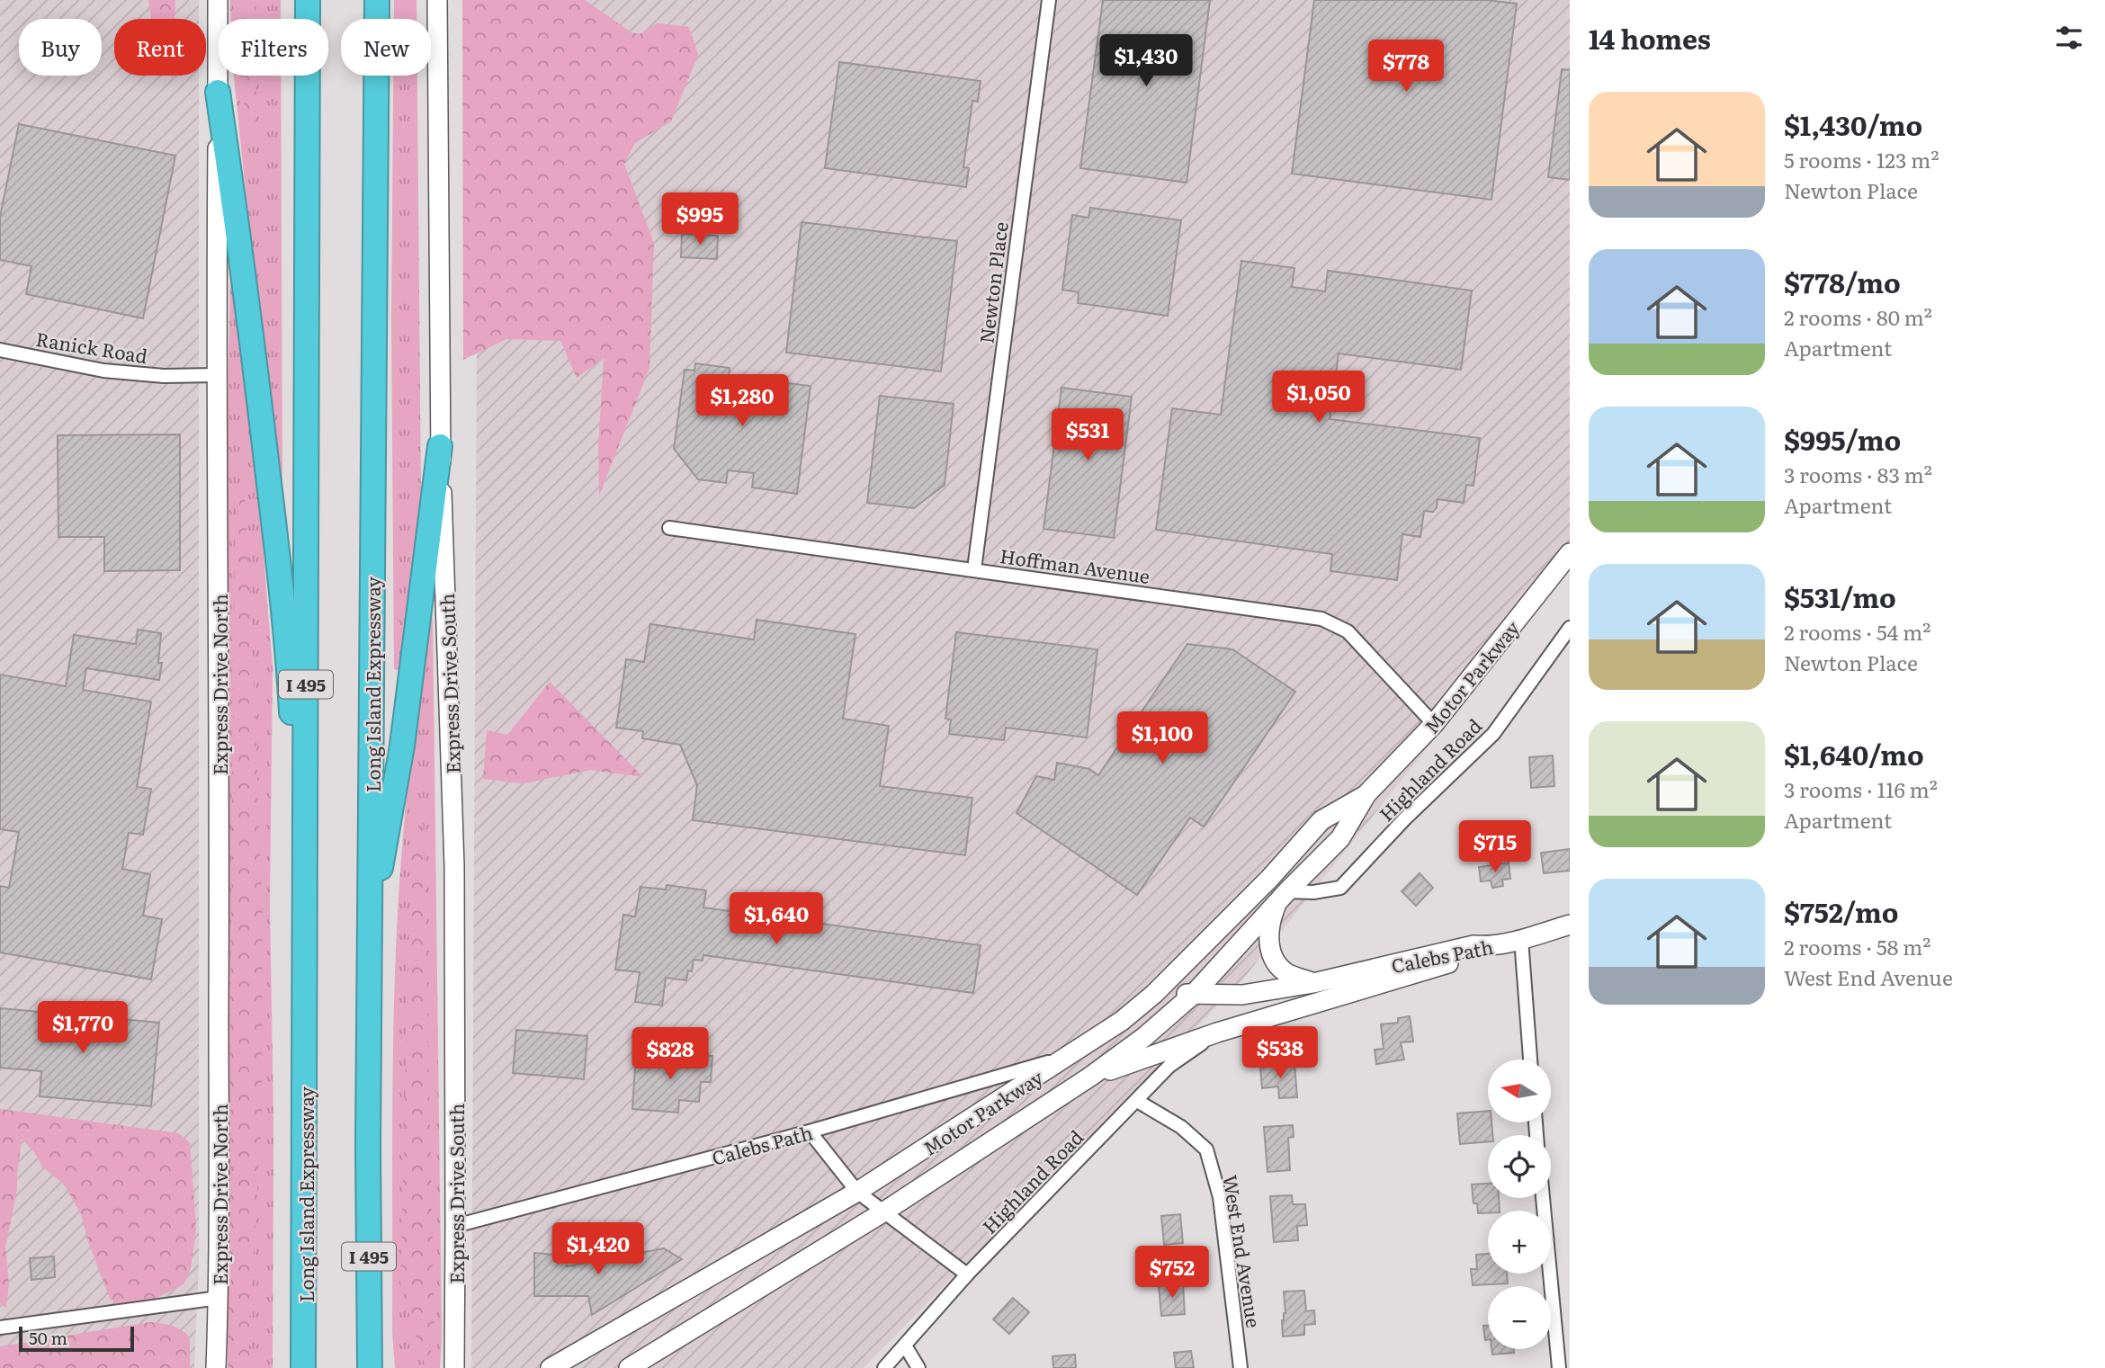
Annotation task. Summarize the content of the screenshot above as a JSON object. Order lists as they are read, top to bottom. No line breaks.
{"streets":{"highway":["I 495","Long Island Expressway"],"main road":["Motor Parkway","Express Drive South","Express Drive North","Calebs Path"],"street":["Newton Place","Ranick Road","Hoffman Avenue","Highland Road","West End Avenue"]},"crossings":[["Newton Place","Hoffman Avenue"],["Ranick Road","Express Drive North"],["Hoffman Avenue","Motor Parkway"],["Motor Parkway","Highland Road"],["Motor Parkway","Calebs Path"],["Express Drive South","Calebs Path"],["Highland Road","West End Avenue"]],"scale_bar":"50 m","north":"left","page":{"heading":"14 homes","chip":["Buy","Rent","Filters","New"],"price":["$1,430","$778","$995","$1,050","$1,280","$531","$1,100","$715","$1,640","$1,770","$538","$828","$1,420","$752"],"list":[{"name":"$1,430/mo","note":"5 rooms · 123 m² · Newton Place"},{"name":"$778/mo","note":"2 rooms · 80 m² · Apartment"},{"name":"$995/mo","note":"3 rooms · 83 m² · Apartment"},{"name":"$531/mo","note":"2 rooms · 54 m² · Newton Place"},{"name":"$1,640/mo","note":"3 rooms · 116 m² · Apartment"},{"name":"$752/mo","note":"2 rooms · 58 m² · West End Avenue"}],"map_buttons":["+","−"],"scale":"50 m"}}
